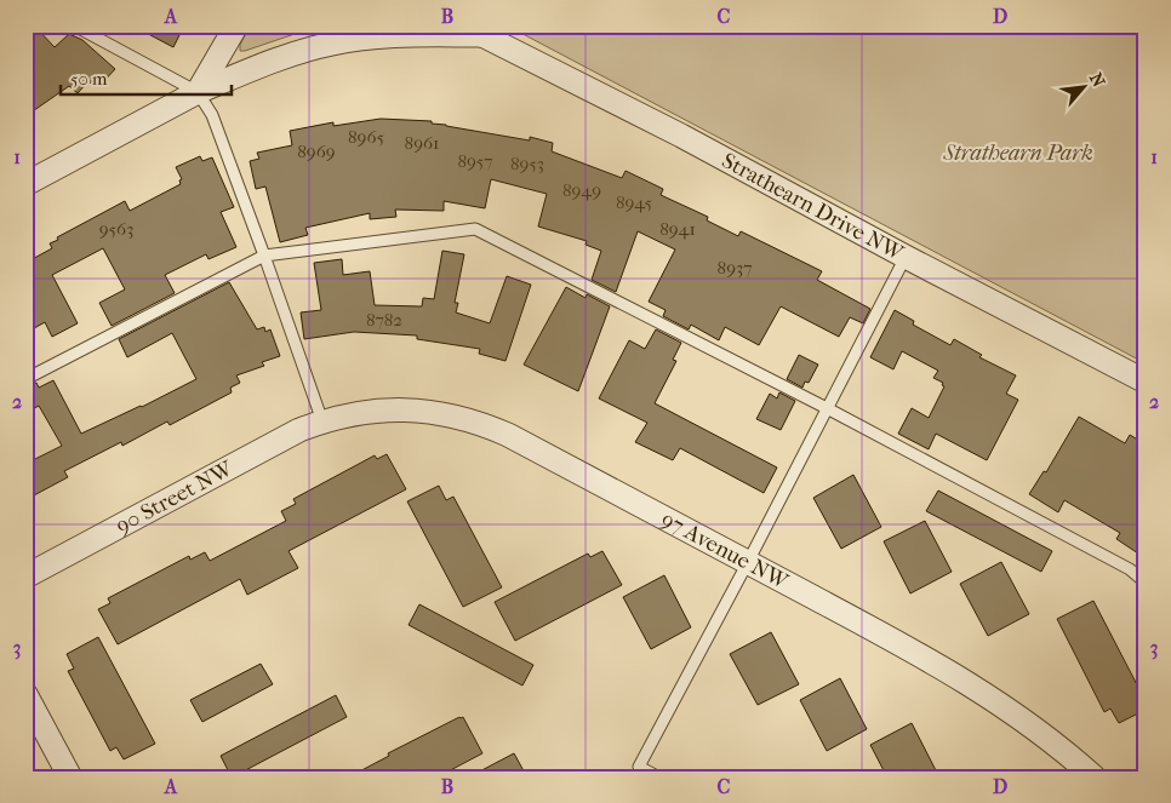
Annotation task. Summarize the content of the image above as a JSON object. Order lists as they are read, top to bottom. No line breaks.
{"streets":{"street":["Strathearn Drive NW","90 Street NW","97 Avenue NW"]},"crossings":[["90 Street NW","97 Avenue NW"]],"parks":["Strathearn Park"],"house_numbers":["8965","8961","8969","8957","8953","8949","8945","9563","8941","8937","8782"],"scale_bar":"50 m","north":"top right","grid":{"columns":["A","B","C","D"],"rows":["1","2","3"]}}
